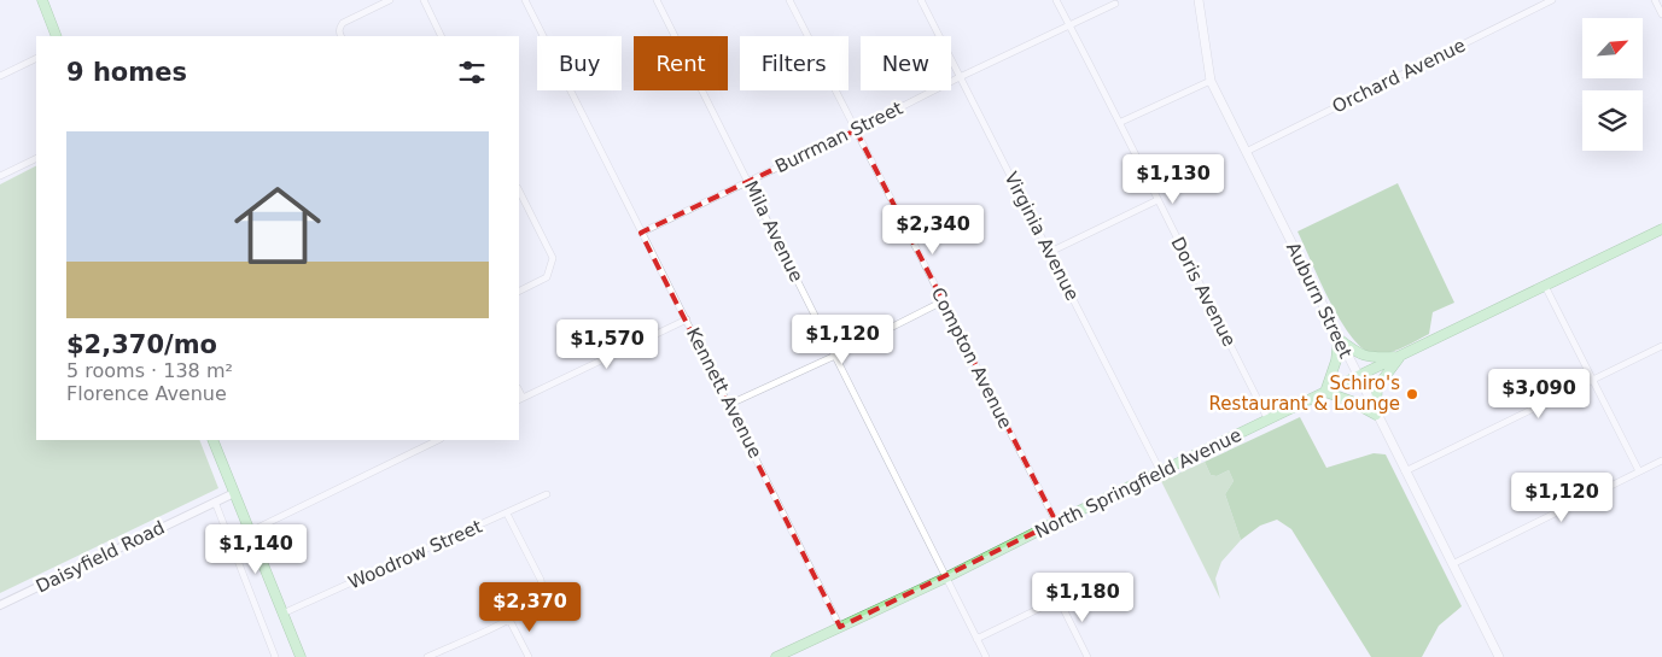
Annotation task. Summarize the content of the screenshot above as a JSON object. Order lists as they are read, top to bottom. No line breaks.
{"streets":{"main road":["Auburn Street","North Springfield Avenue"],"street":["Orchard Avenue","Burrman Street","Mila Avenue","Virginia Avenue","Doris Avenue","Compton Avenue","Kennett Avenue","Woodrow Street","Daisyfield Road"]},"crossings":[["Orchard Avenue","Auburn Street"],["Burrman Street","Mila Avenue"],["Burrman Street","Virginia Avenue"],["Burrman Street","Doris Avenue"],["Burrman Street","Compton Avenue"],["Burrman Street","Kennett Avenue"],["Mila Avenue","North Springfield Avenue"],["Virginia Avenue","North Springfield Avenue"],["Doris Avenue","North Springfield Avenue"],["Auburn Street","North Springfield Avenue"],["Compton Avenue","North Springfield Avenue"],["Kennett Avenue","North Springfield Avenue"]],"places":["Schiro's Restaurant & Lounge"],"north":"top right","page":{"chip":["Buy","Rent","Filters","New"],"heading":"9 homes","list":[{"name":"$2,370/mo","note":"5 rooms · 138 m² · Florence Avenue"}],"price":["$1,130","$2,340","$1,120","$1,570","$3,090","$1,120","$1,140","$1,180","$2,370"]}}
